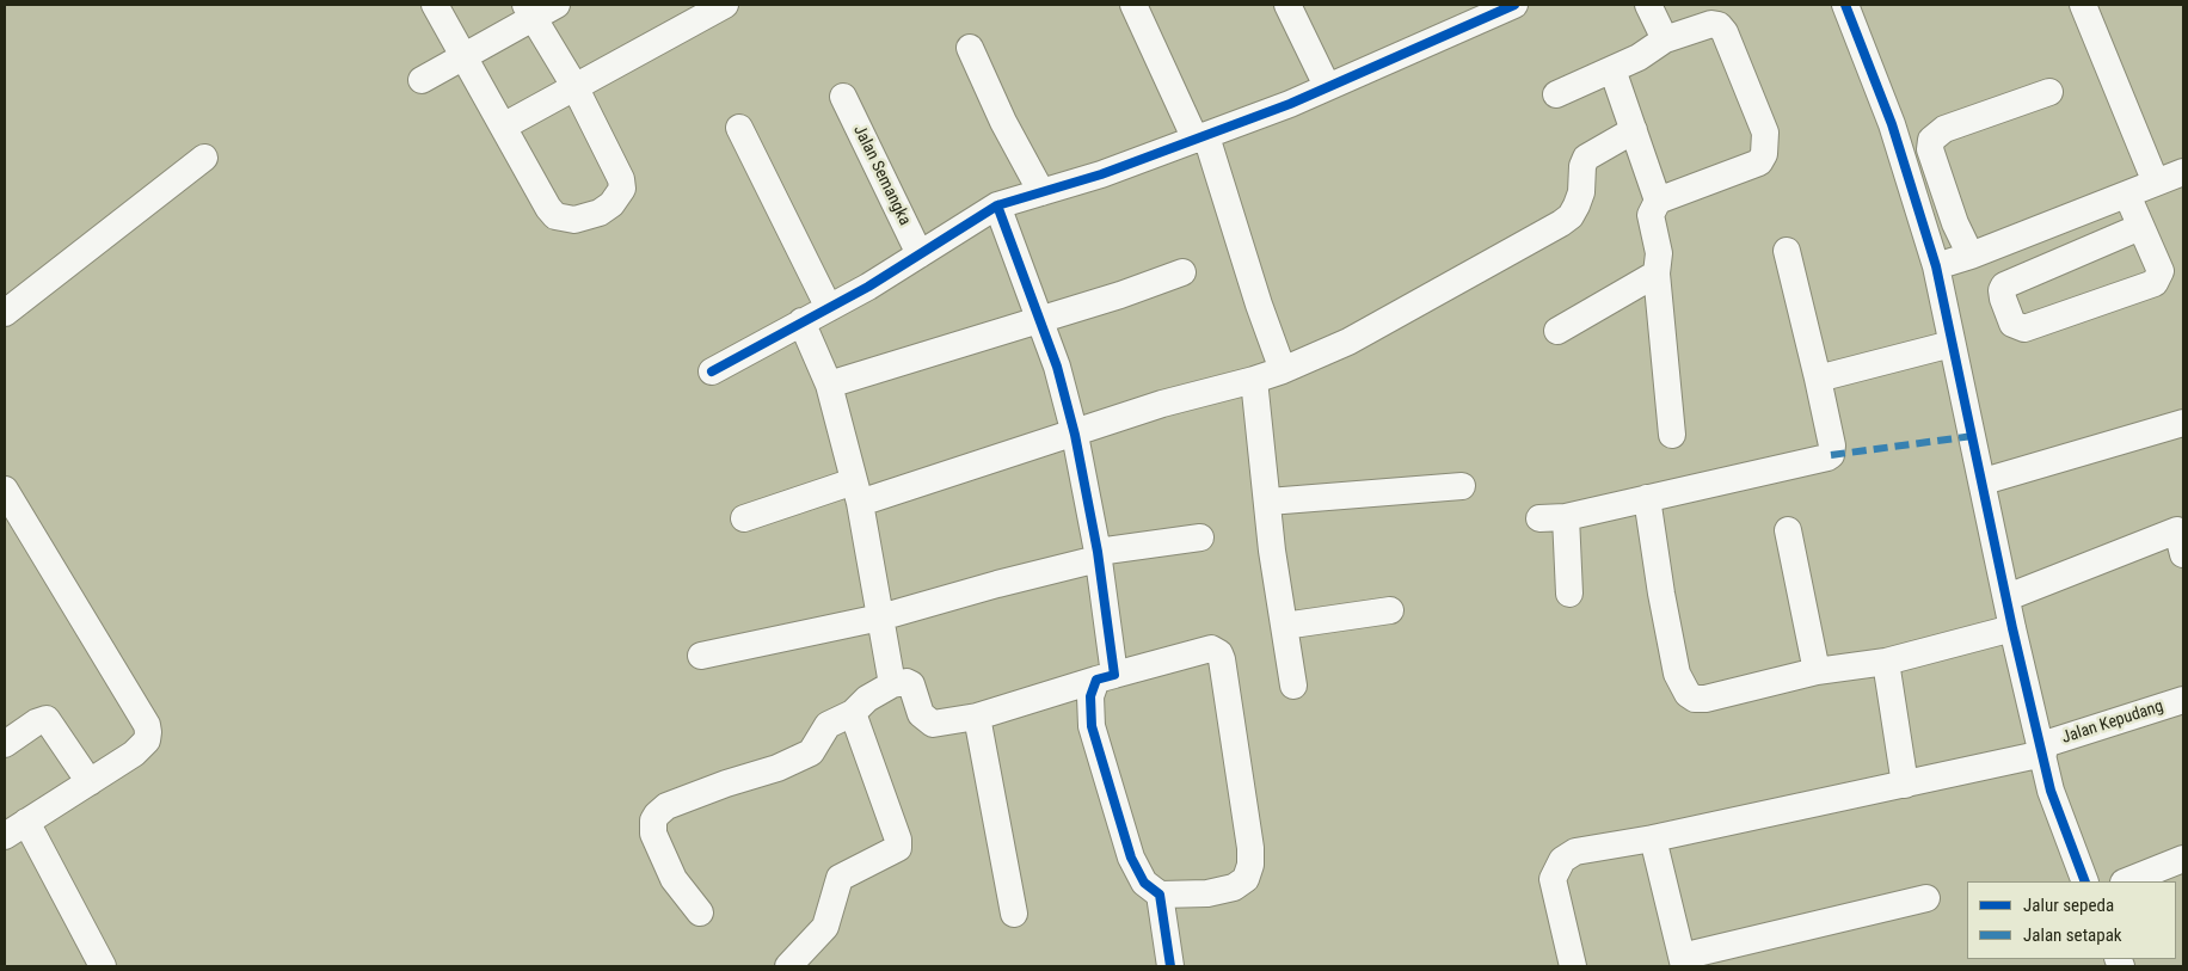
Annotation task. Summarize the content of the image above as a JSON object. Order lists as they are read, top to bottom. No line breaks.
{"streets":{"street":["Jalan Semangka","Jalan Kepudang"]},"legend":["Jalur sepeda","Jalan setapak"]}
